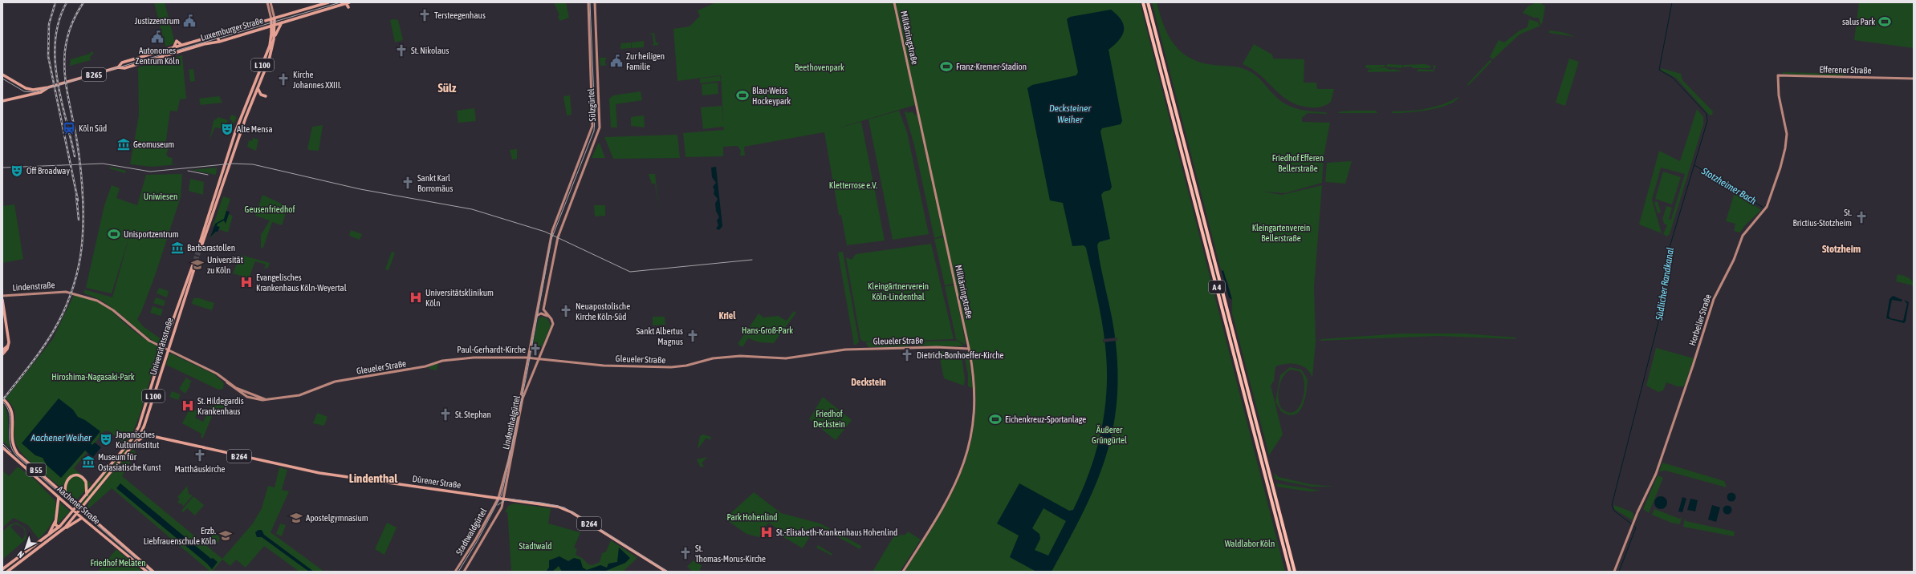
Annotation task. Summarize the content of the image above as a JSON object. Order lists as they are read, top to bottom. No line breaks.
{"streets":{"highway":["A 4"],"main road":["Luxemburger Straße","Militärringstraße","L 100","Efferener Straße","B 265","Sülzgürtel","Lindenstraße","Horbeller Straße","Gleueler Straße","Universitätsstraße","Lindenthalgürtel","B 264","B 55","Dürener Straße","Aachener Straße","Stadtwaldgürtel"]},"crossings":[["Luxemburger Straße","L 100"],["Luxemburger Straße","B 265"],["Militärringstraße","Gleueler Straße"],["Efferener Straße","Horbeller Straße"],["Sülzgürtel","Lindenthalgürtel"],["Lindenstraße","Gleueler Straße"],["Lindenstraße","Universitätsstraße"],["Gleueler Straße","Lindenthalgürtel"],["Universitätsstraße","Dürener Straße"],["Universitätsstraße","Aachener Straße"],["Lindenthalgürtel","Dürener Straße"],["Lindenthalgürtel","Stadtwaldgürtel"],["Dürener Straße","Stadtwaldgürtel"]],"districts":["Sülz","Stotzheim","Kriel","Deckstein","Lindenthal"],"water":["Decksteiner Weiher","Stotzheimer Bach","Südlicher Randkanal","Aachener Weiher"],"parks":["Beethovenpark","Friedhof Efferen Bellerstraße","Kletterrose e.V.","Uniwiesen","Geusenfriedhof","Kleingartenverein Bellerstraße","Kleingärtnerverein Köln-Lindenthal","Hans-Groß-Park","Hiroshima-Nagasaki-Park","Friedhof Deckstein","Äußerer Grüngürtel","Park Hohenlind","Waldlabor Köln","Stadtwald","Friedhof Melaten"],"places":{"church":["Tersteegenhaus","St. Nikolaus","Kirche Johannes XXIII.","Sankt Karl Borromäus","St. Brictius-Stotzheim","Neuapostolische Kirche Köln-Süd","Sankt Albertus Magnus","Paul-Gerhardt-Kirche","Dietrich-Bonhoeffer-Kirche","St. Stephan","Matthäuskirche","St. Thomas-Morus-Kirche"],"public building":["Justizzentrum","Autonomes Zentrum Köln","Zur heiligen Familie"],"sports":["salus Park","Franz-Kremer-Stadion","Blau-Weiss Hockeypark","Unisportzentrum","Eichenkreuz-Sportanlage"],"station":["Köln Süd"],"theatre":["Alte Mensa","Off Broadway","Japanisches Kulturinstitut"],"museum":["Geomuseum","Barbarastollen","Museum für Ostasiatische Kunst"],"school or university":["Universität zu Köln","Apostelgymnasium","Erzb. Liebfrauenschule Köln"],"hospital":["Evangelisches Krankenhaus Köln-Weyertal","Universitätsklinikum Köln","St. Hildegardis Krankenhaus","St.-Elisabeth-Krankenhaus Hohenlind"]},"north":"bottom left"}
